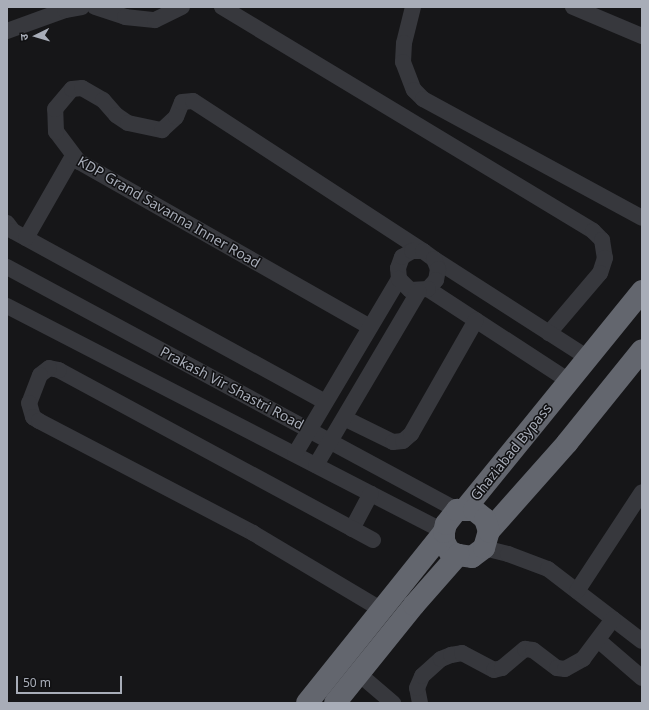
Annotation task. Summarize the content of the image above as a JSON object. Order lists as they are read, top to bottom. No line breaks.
{"streets":{"highway":["Ghaziabad Bypass"],"street":["KDP Grand Savanna Inner Road","Prakash Vir Shastri Road"]},"crossings":[["Prakash Vir Shastri Road","Ghaziabad Bypass"]],"scale_bar":"50 m","north":"left"}
